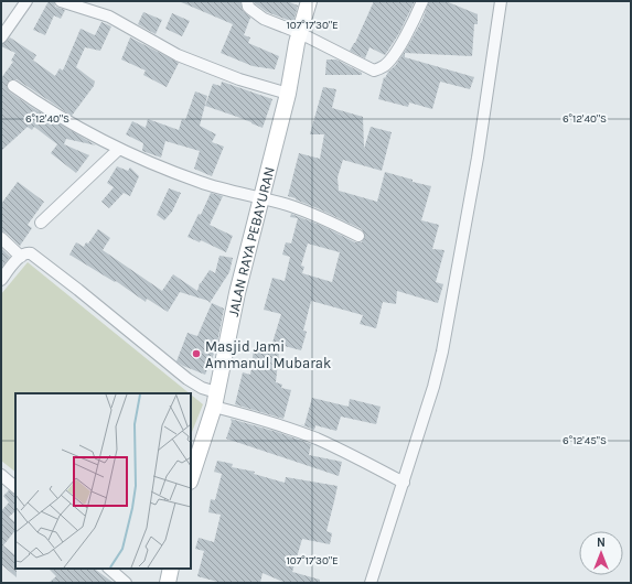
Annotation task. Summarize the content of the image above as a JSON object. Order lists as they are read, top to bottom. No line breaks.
{"streets":{"main road":["JALAN RAYA PEBAYURAN"]},"places":["Masjid Jami Ammanul Mubarak"],"north":"top","coordinates":["107°17'30\"E","6°12'40\"S","6°12'45\"S"]}
